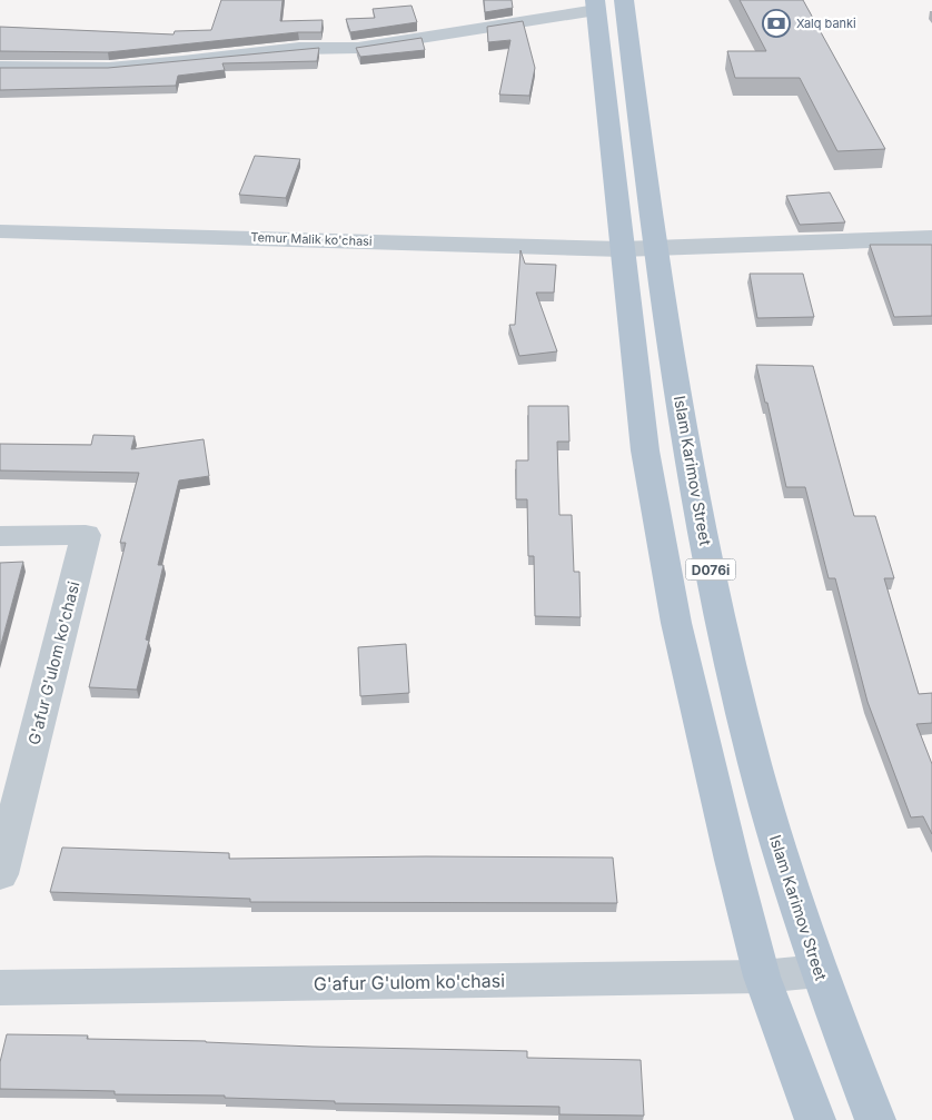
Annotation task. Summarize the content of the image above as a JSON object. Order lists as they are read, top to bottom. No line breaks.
{"streets":{"main road":["Islam Karimov Street","D076i"],"street":["Temur Malik ko'chasi","G'afur G'ulom ko'chasi"]},"crossings":[["Temur Malik ko'chasi","Islam Karimov Street"],["Temur Malik ko'chasi","D076i"],["Islam Karimov Street","D076i"],["Islam Karimov Street","G'afur G'ulom ko'chasi"],["D076i","G'afur G'ulom ko'chasi"]],"places":{"bank":["Xalq banki"]}}
